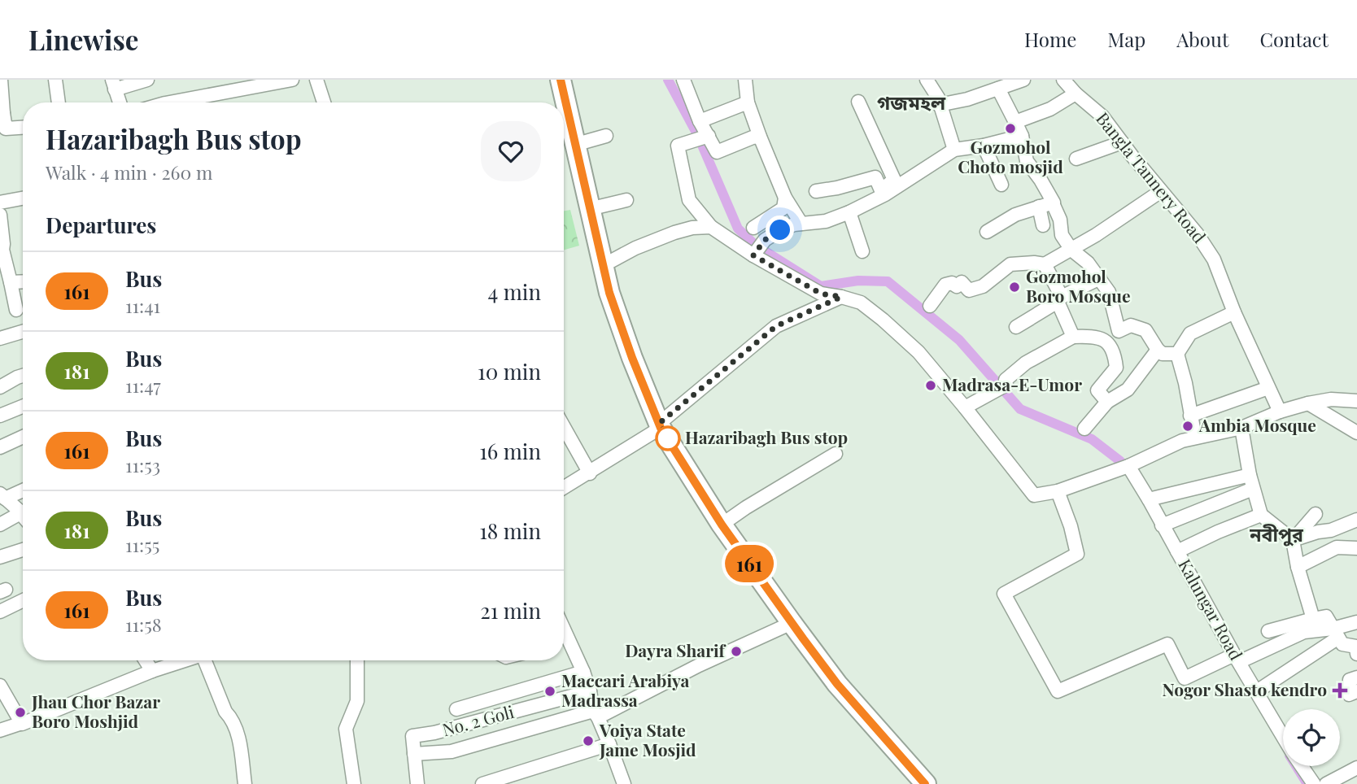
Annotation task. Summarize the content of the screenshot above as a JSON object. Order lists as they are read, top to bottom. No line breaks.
{"streets":{"street":["Bangla Tannery Road","Kalungar Road","No. 2 Goli"]},"districts":["গজমহল","নবীপুর"],"places":{"other":["Gozmohol Choto mosjid","Gozmohol Boro Mosque","Madrasa-E-Umor","Ambia Mosque","Hazaribagh Bus stop","Dayra Sharif","Maccari Arabiya Madrassa","Jhau Chor Bazar Boro Moshjid","Voiya State Jame Mosjid"],"health":["Nogor Shasto kendro"]},"lines":["bus line 161"],"page":{"header":"Linewise","nav":["Home","Map","About","Contact"],"on_map":"161","heading":[["Hazaribagh Bus stop","Walk · 4 min · 260 m"],"Departures"],"list":[{"mark":"161","name":"Bus","note":"11:41","value":"4 min"},{"mark":"181","name":"Bus","note":"11:47","value":"10 min"},{"mark":"161","name":"Bus","note":"11:53","value":"16 min"},{"mark":"181","name":"Bus","note":"11:55","value":"18 min"},{"mark":"161","name":"Bus","note":"11:58","value":"21 min"}]}}
